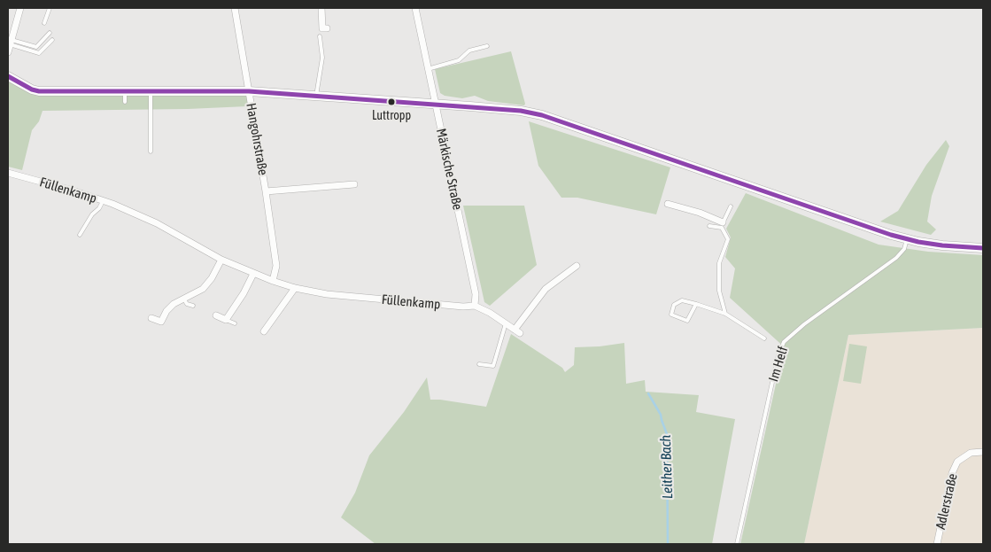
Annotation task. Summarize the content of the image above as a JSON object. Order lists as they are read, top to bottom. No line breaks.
{"streets":{"street":["Hangohrstraße","Märkische Straße","Füllenkamp","Adlerstraße"],"lane":["Im Helf"]},"crossings":[["Hangohrstraße","Füllenkamp"],["Märkische Straße","Füllenkamp"]],"water":["Leither Bach"],"places":["Luttropp"]}
